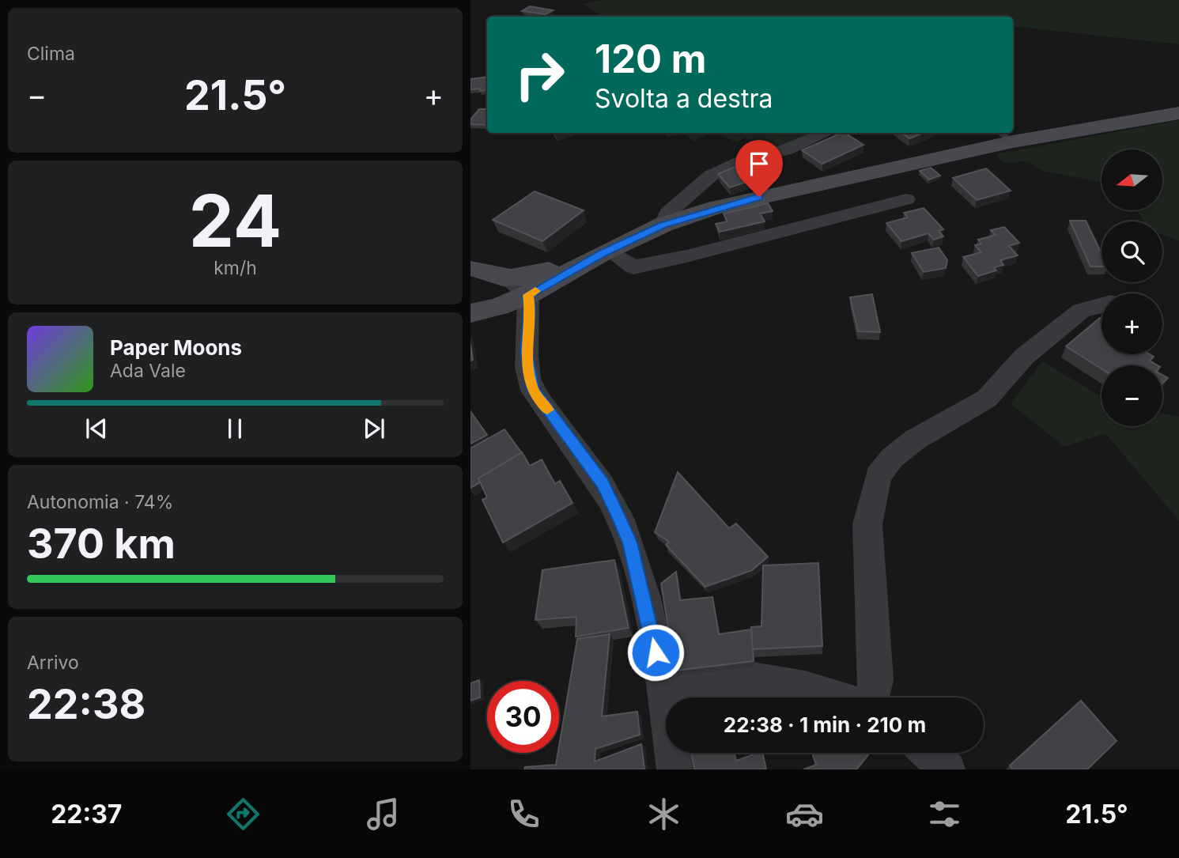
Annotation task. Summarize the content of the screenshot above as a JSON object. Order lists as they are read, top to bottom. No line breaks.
{"north":"left","page":{"tile":["Clima",["24","km/h"],["Autonomia · 74%","370 km"],["Arrivo","22:38"]],"turn":["120 m","Svolta a destra"],"heat":["−","21.5°","+"],"map_buttons":["+","−"],"song":["Paper Moons","Ada Vale"],"limit":"30","trip":"22:38 · 1 min · 210 m","tabs":["22:37","21.5°"]}}
